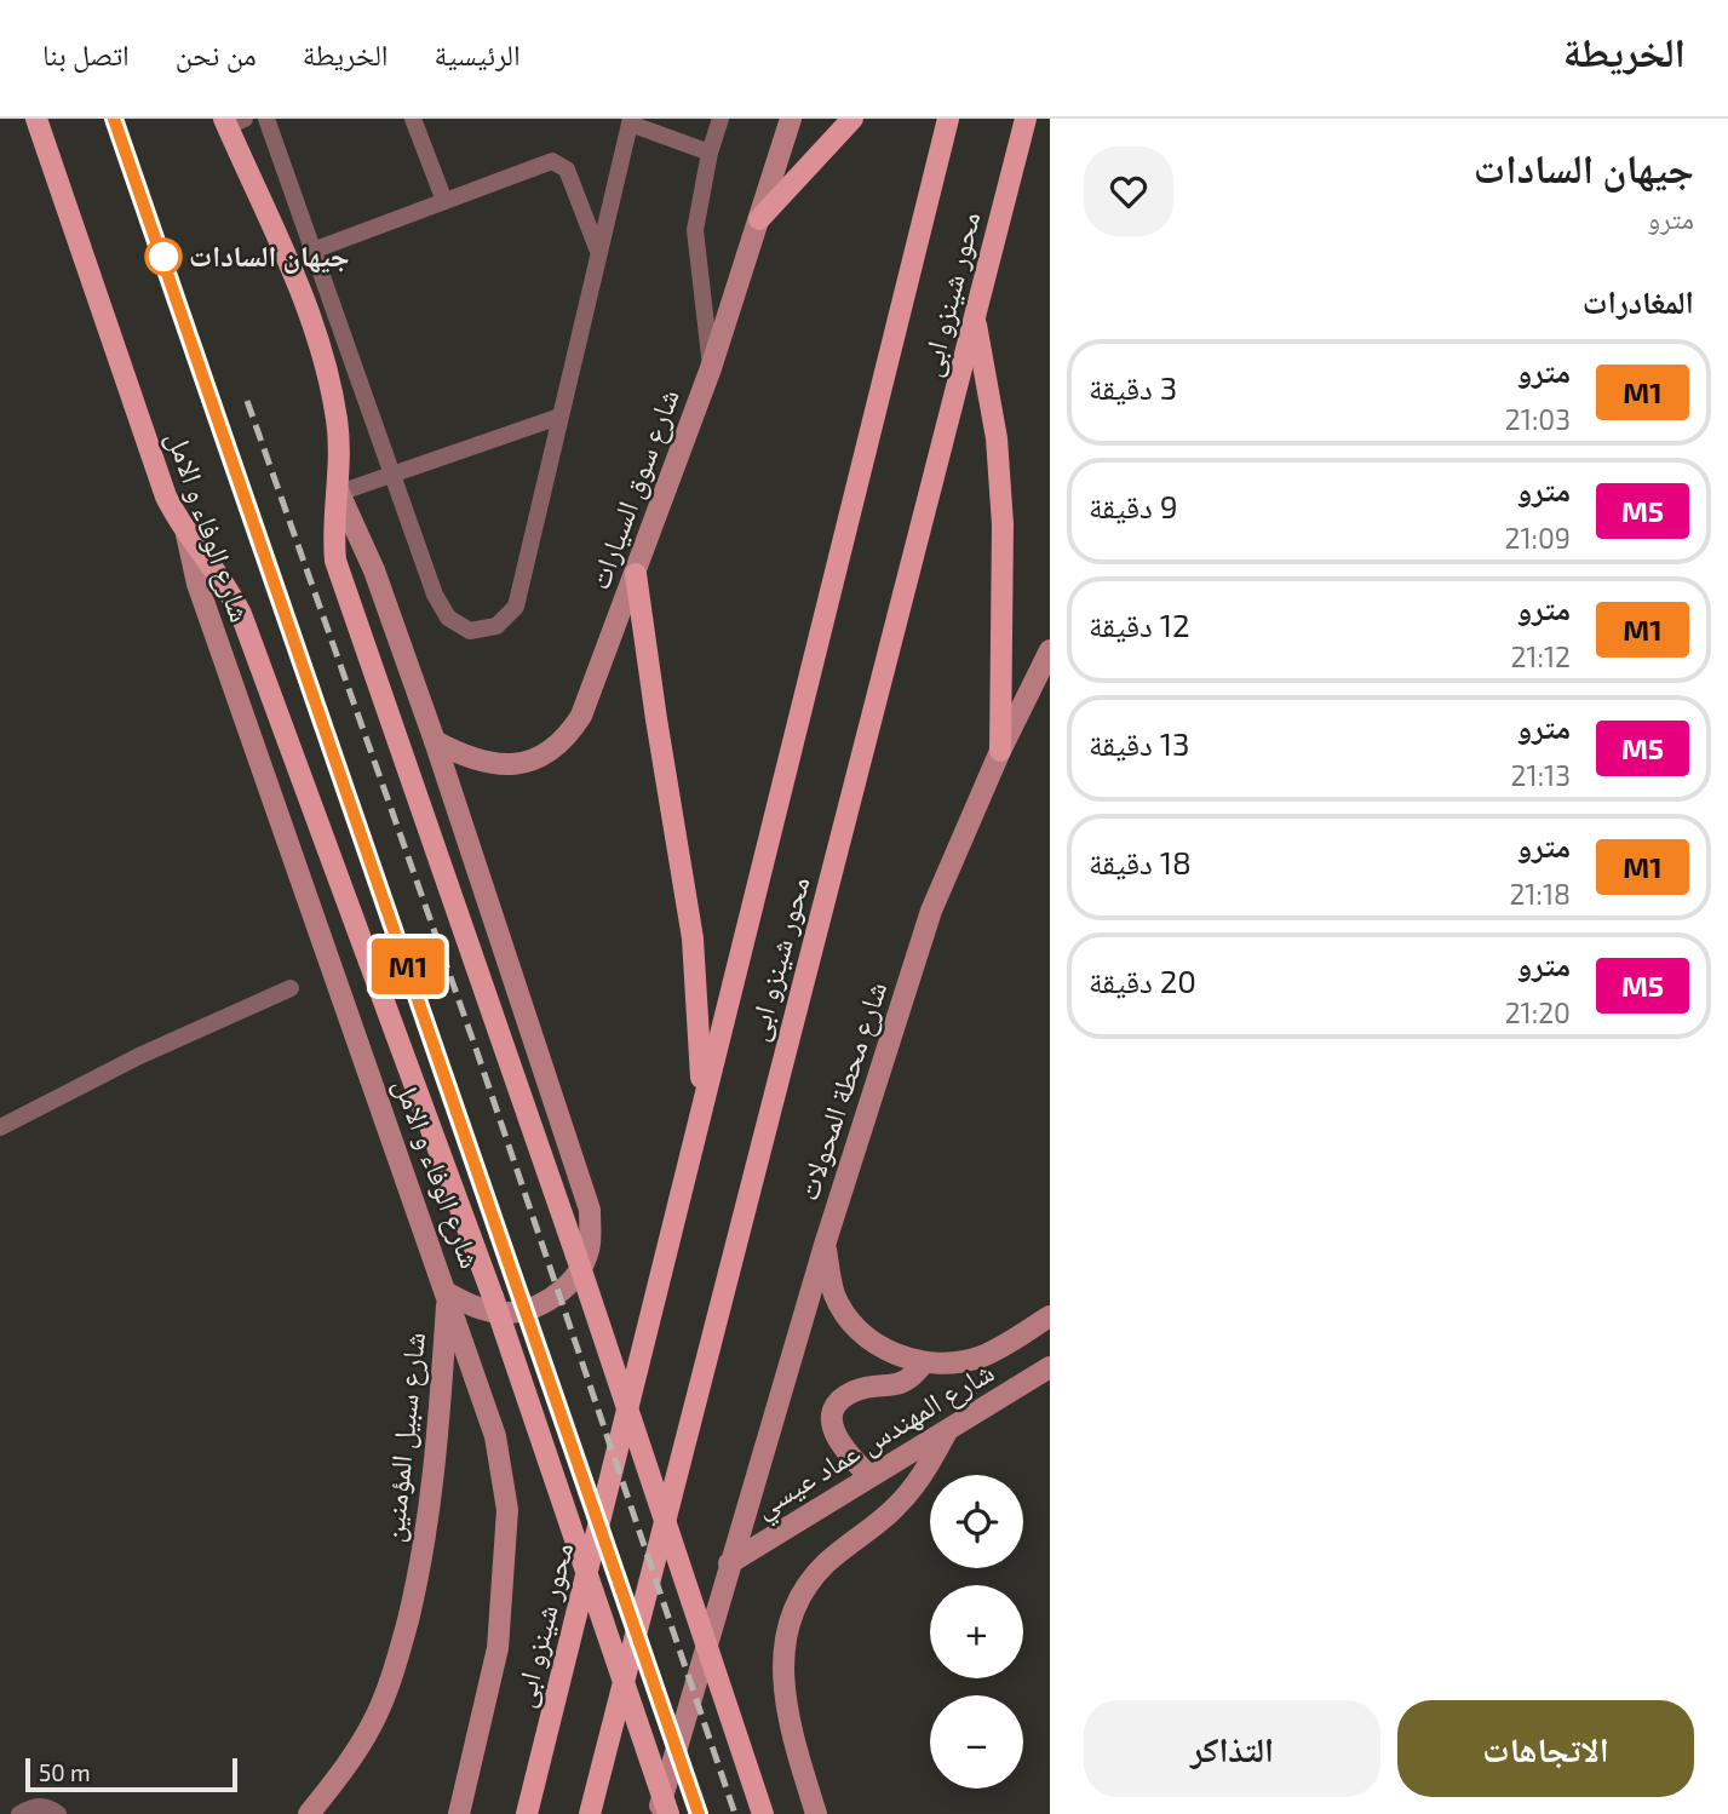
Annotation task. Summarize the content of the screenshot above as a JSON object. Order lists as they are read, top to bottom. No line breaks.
{"streets":{"main road":["محور شينزو ابى","شارع الوفاء و الامل"],"street":["شارع سوق السيارات","شارع محطة المحولات","شارع سبيل المؤمنين","شارع المهندس عماد عيسي"]},"crossings":[["شارع سوق السيارات","شارع الوفاء و الامل"],["شارع الوفاء و الامل","شارع سبيل المؤمنين"],["شارع محطة المحولات","شارع المهندس عماد عيسي"]],"places":["جيهان السادات"],"lines":["metro line M1"],"scale_bar":"50 m","page":{"header":"الخريطة","nav":["الرئيسية","الخريطة","من نحن","اتصل بنا"],"heading":[["جيهان السادات","مترو"],"المغادرات"],"on_map":"M1","list":[{"mark":"M1","name":"مترو","note":"21:03","value":"3 دقيقة"},{"mark":"M5","name":"مترو","note":"21:09","value":"9 دقيقة"},{"mark":"M1","name":"مترو","note":"21:12","value":"12 دقيقة"},{"mark":"M5","name":"مترو","note":"21:13","value":"13 دقيقة"},{"mark":"M1","name":"مترو","note":"21:18","value":"18 دقيقة"},{"mark":"M5","name":"مترو","note":"21:20","value":"20 دقيقة"}],"map_buttons":["+","−"],"buttons":["الاتجاهات","التذاكر"],"scale":"50 m"}}
